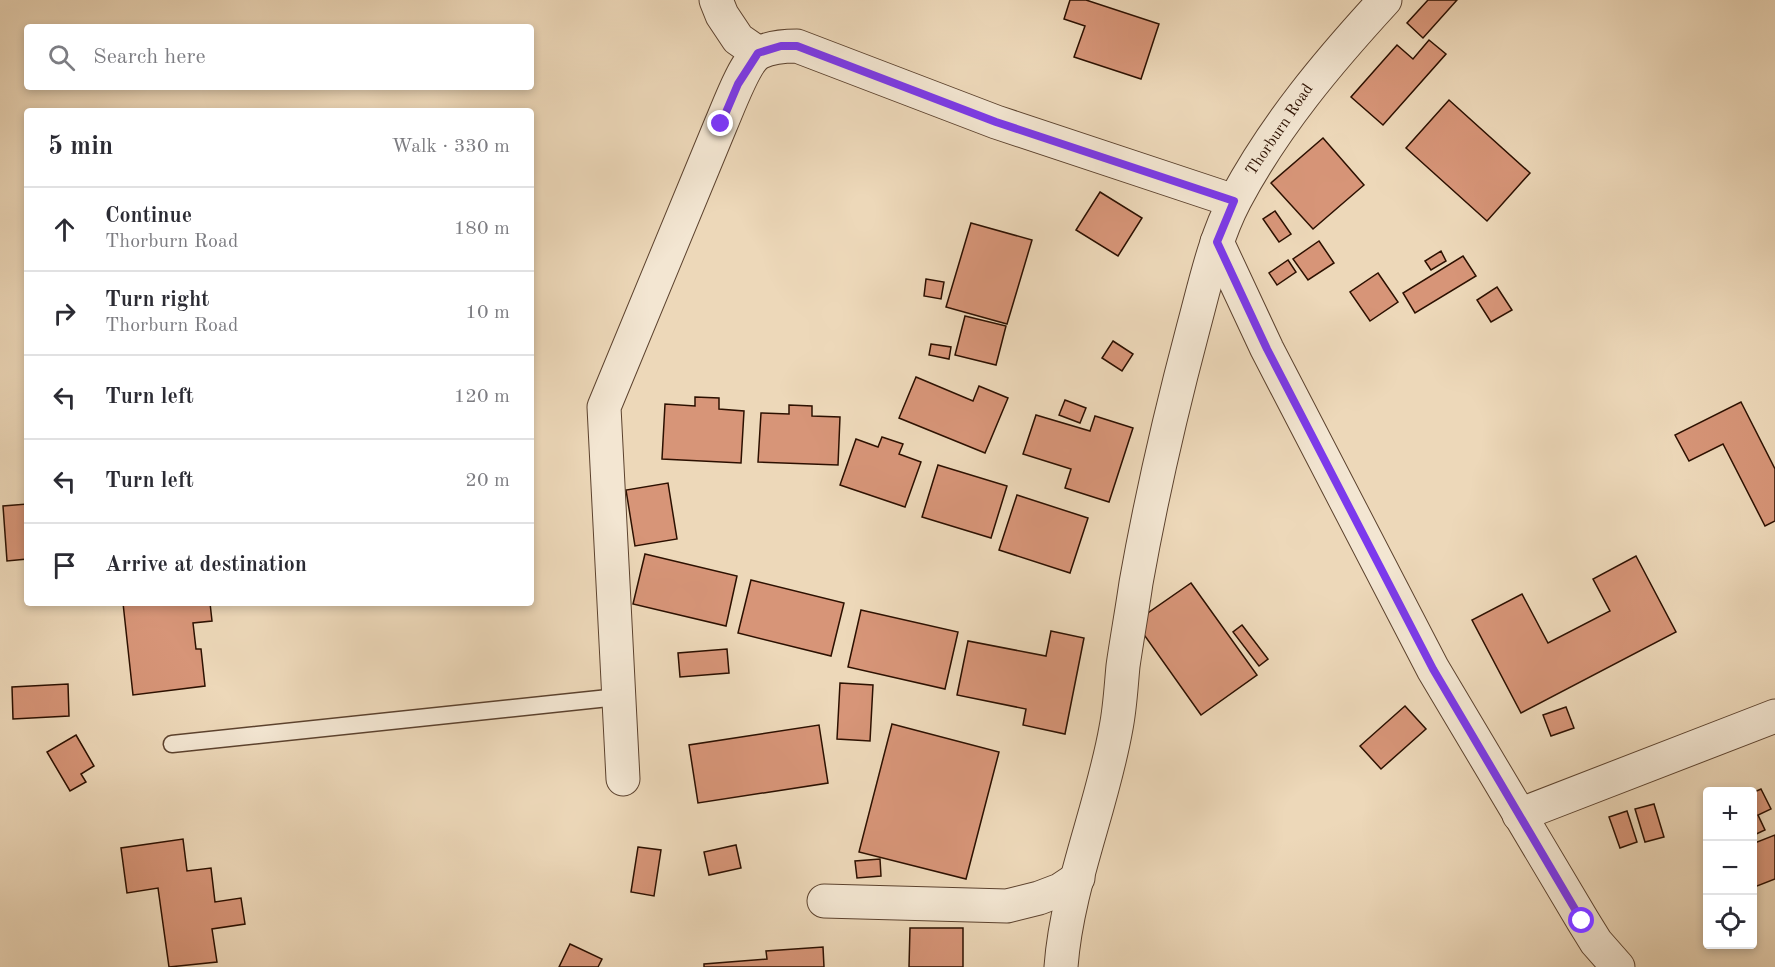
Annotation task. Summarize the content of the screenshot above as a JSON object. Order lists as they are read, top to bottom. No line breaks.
{"streets":{"street":["Thorburn Road"]},"page":{"search":"Search here","heading":["5 min","Walk · 330 m"],"list":[["Continue","Thorburn Road","180 m"],["Turn right","Thorburn Road","10 m"],["Turn left","120 m"],["Turn left","20 m"],"Arrive at destination"],"map_buttons":["+","−"]}}
